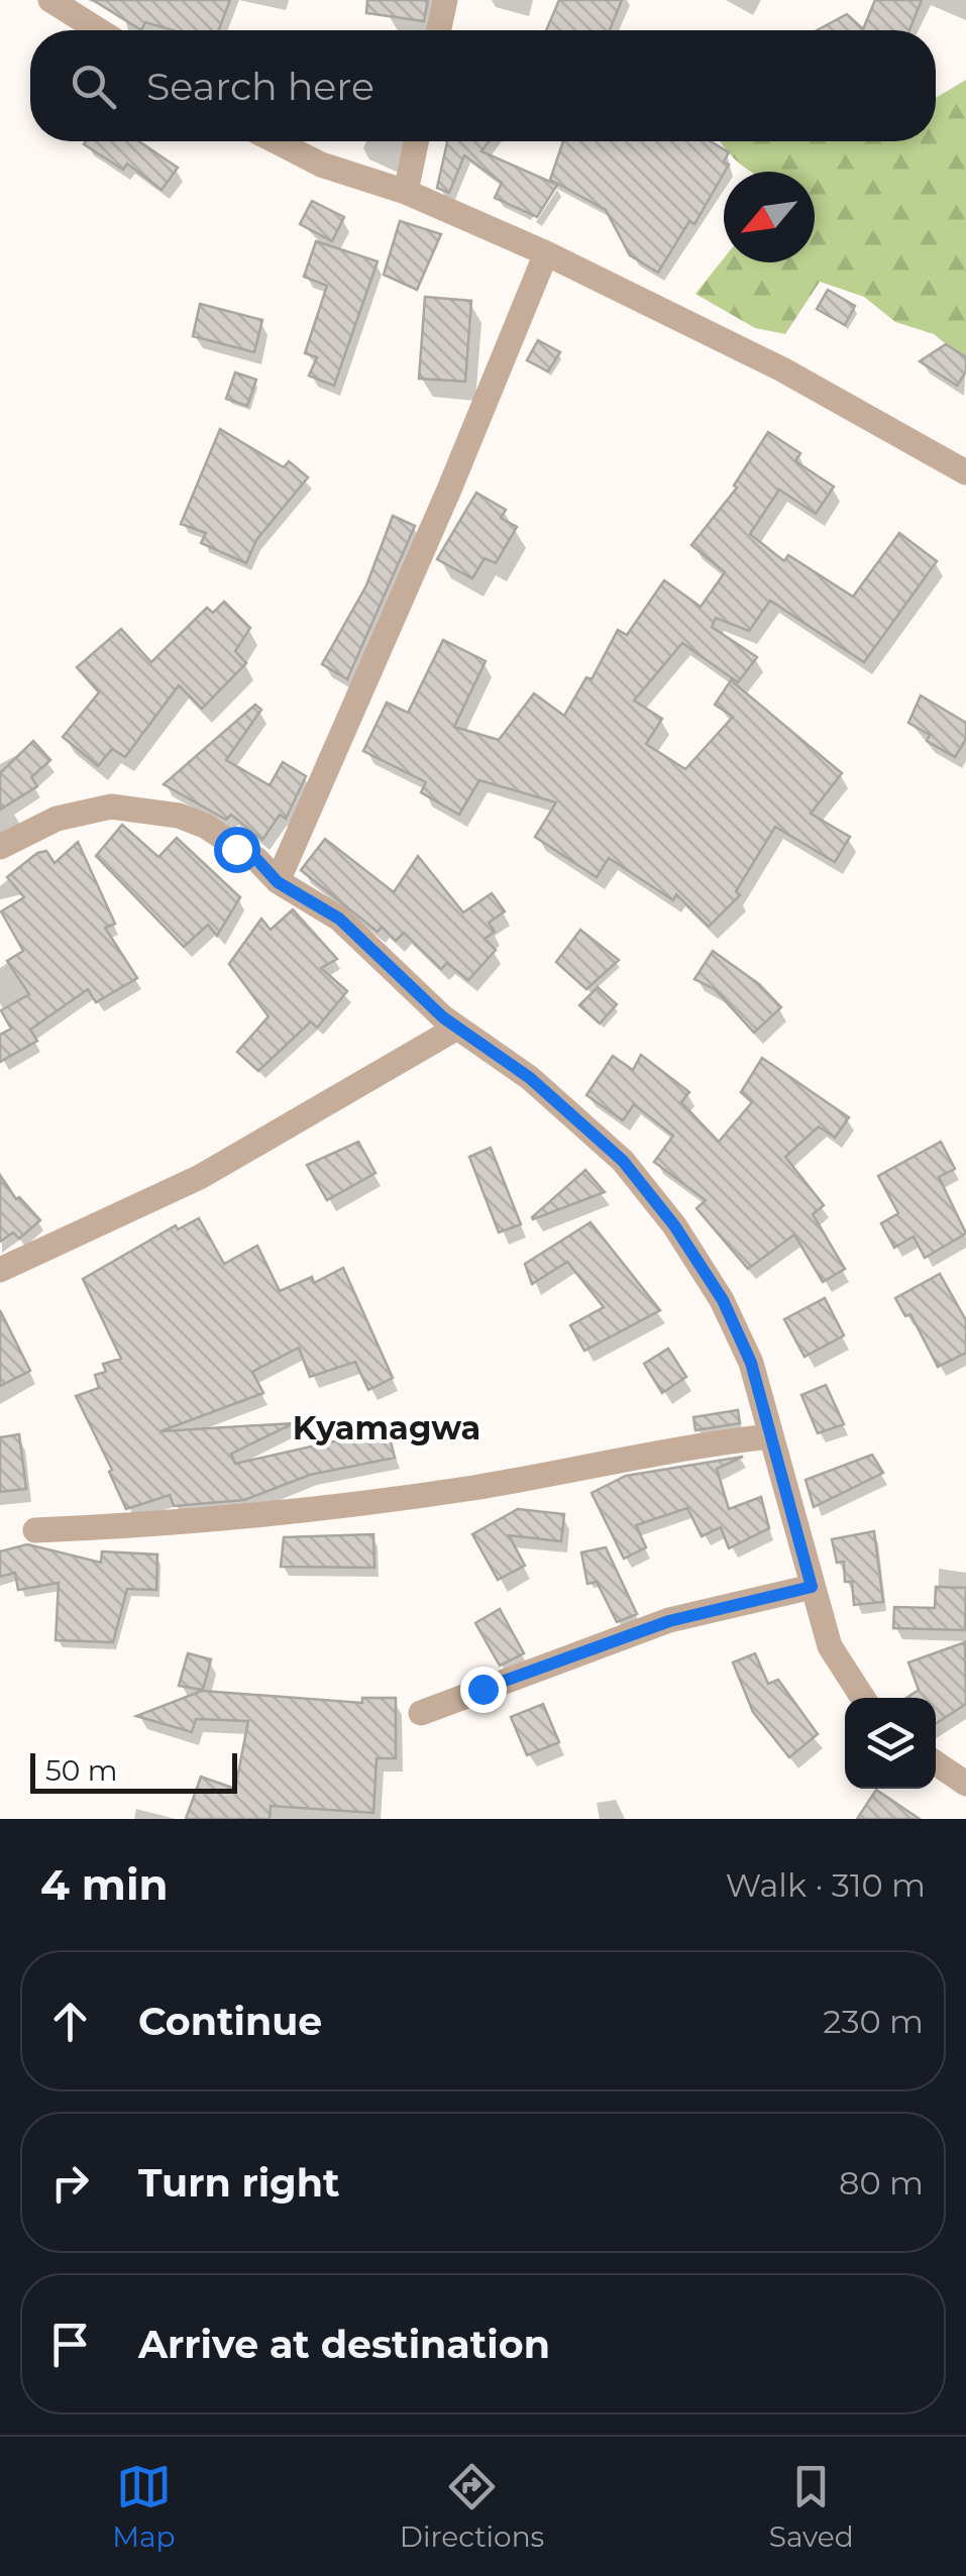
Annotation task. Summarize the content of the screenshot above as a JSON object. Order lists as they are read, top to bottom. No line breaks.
{"districts":["Kyamagwa"],"scale_bar":"50 m","north":"bottom left","page":{"search":"Search here","scale":"50 m","heading":["4 min","Walk · 310 m"],"list":[["Continue","230 m"],["Turn right","80 m"],"Arrive at destination"],"nav":["Map","Directions","Saved"]}}
